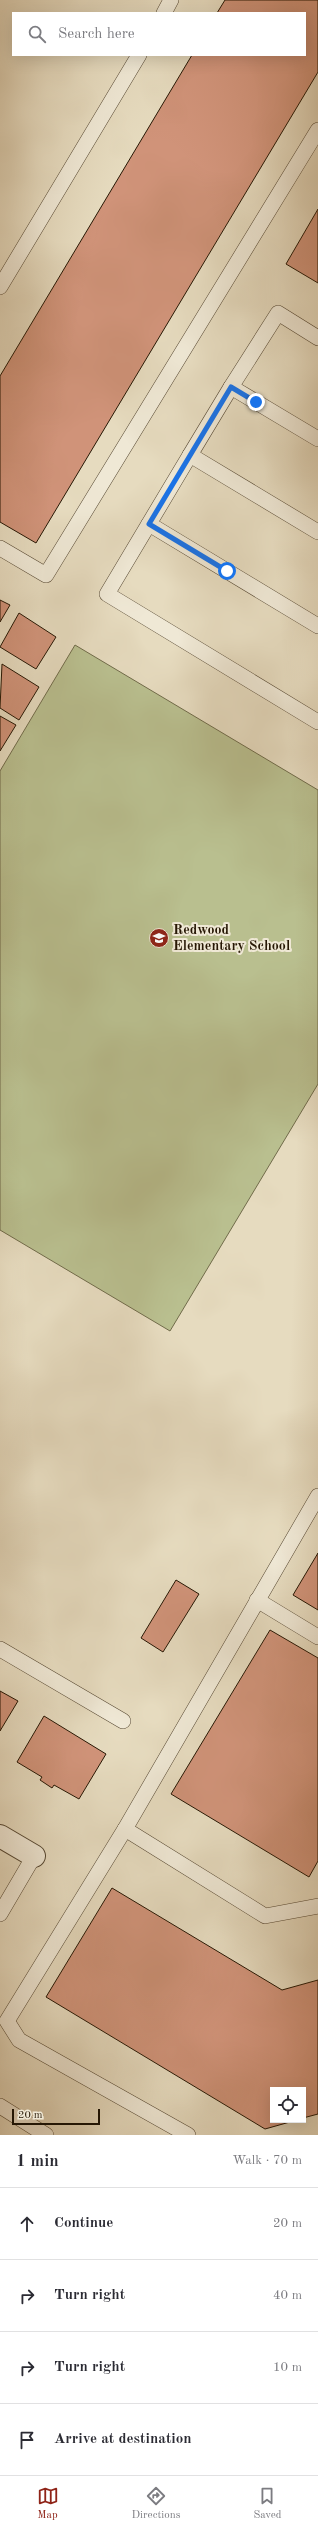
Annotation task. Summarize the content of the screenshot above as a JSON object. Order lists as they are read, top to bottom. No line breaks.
{"places":{"school or university":["Redwood Elementary School"]},"scale_bar":"20 m","page":{"search":"Search here","scale":"20 m","heading":["1 min","Walk · 70 m"],"list":[["Continue","20 m"],["Turn right","40 m"],["Turn right","10 m"],"Arrive at destination"],"nav":["Map","Directions","Saved"]}}
